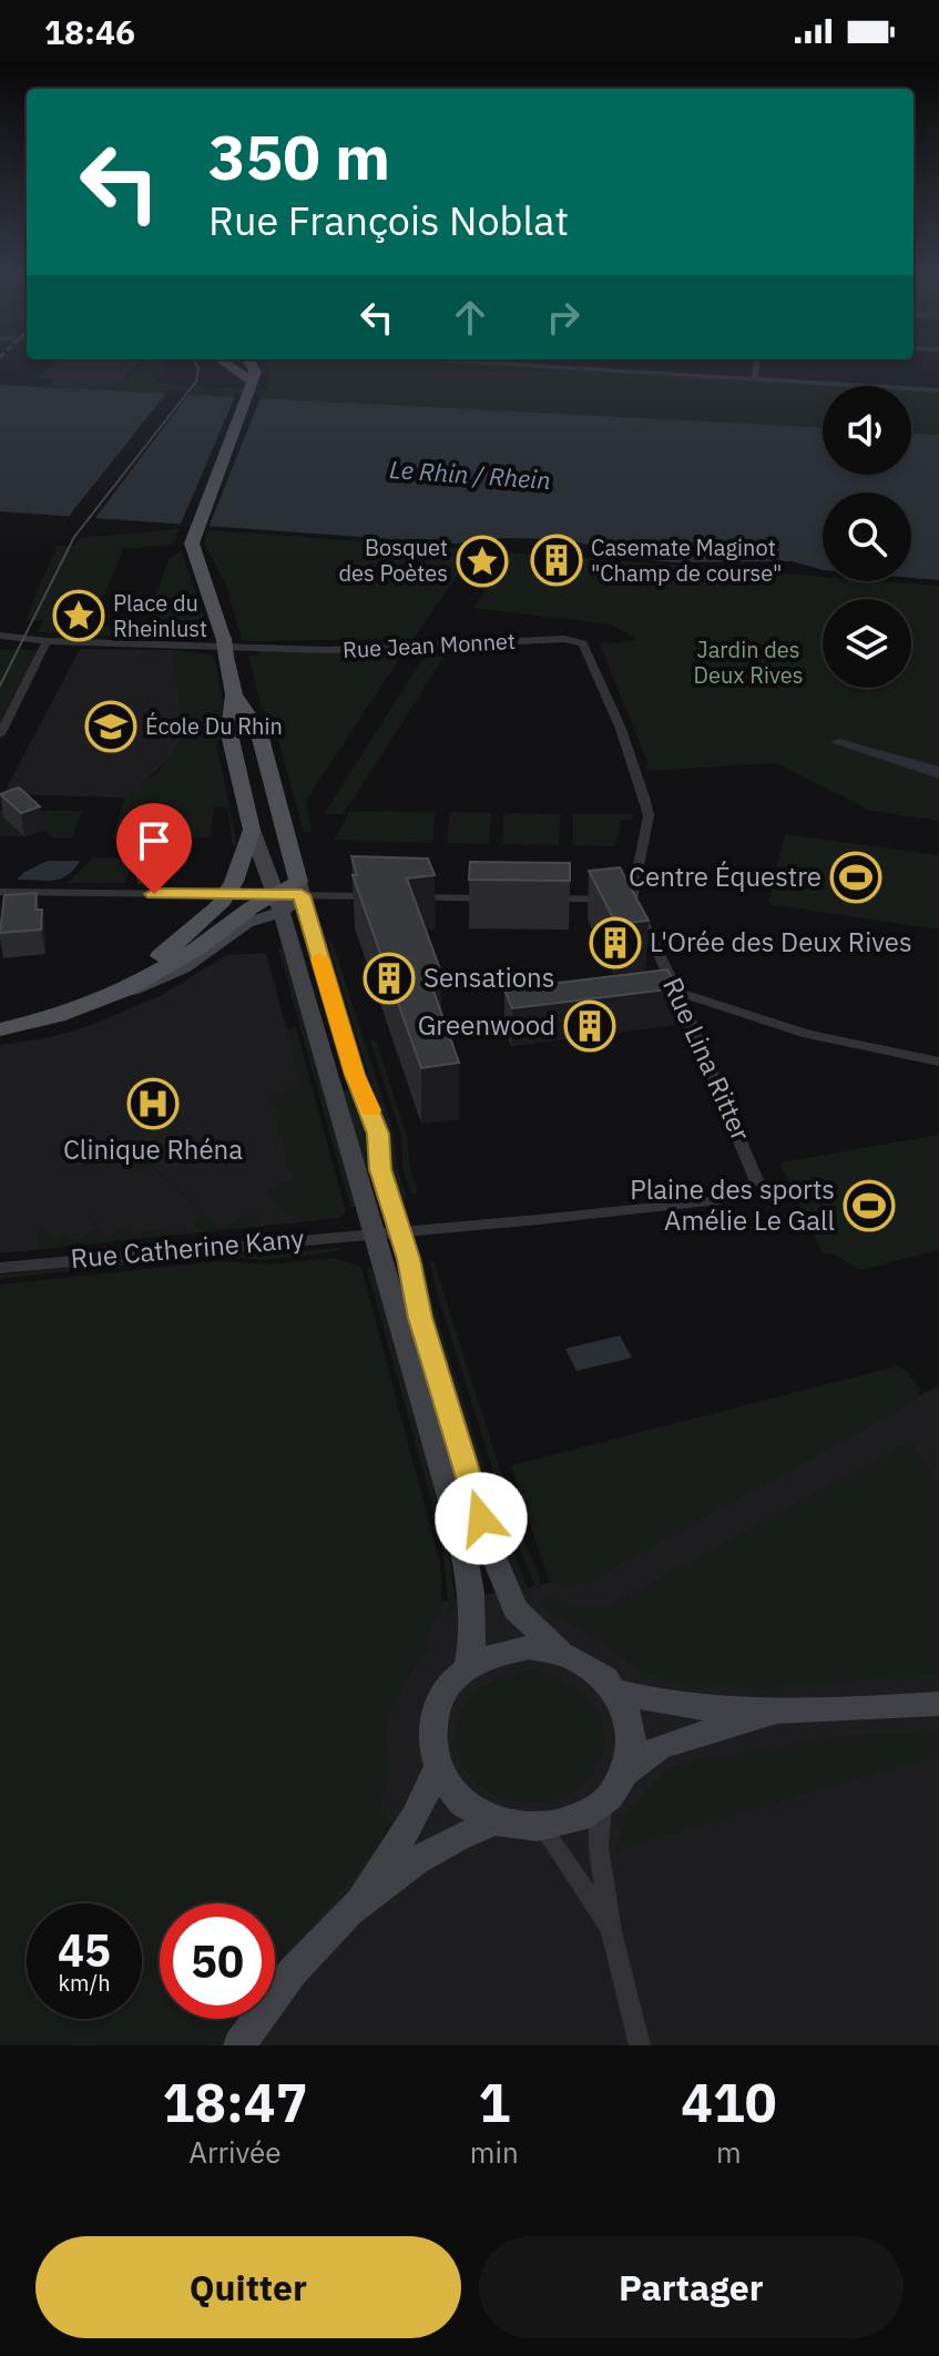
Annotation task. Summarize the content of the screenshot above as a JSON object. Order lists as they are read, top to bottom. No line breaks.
{"streets":{"street":["Rue Jean Monnet","Rue Lina Ritter","Rue Catherine Kany"]},"crossings":[["Rue Jean Monnet","Rue Lina Ritter"],["Rue Lina Ritter","Rue Catherine Kany"]],"water":["Le Rhin / Rhein"],"parks":["Jardin des Deux Rives"],"places":{"building":["Casemate Maginot \"Champ de course\"","L'Orée des Deux Rives","Sensations","Greenwood"],"place":["Bosquet des Poètes","Place du Rheinlust"],"school or university":["École Du Rhin"],"sports":["Centre Équestre","Plaine des sports Amélie Le Gall"],"hospital":["Clinique Rhéna"]},"page":{"status":"18:46","turn":["350 m","Rue François Noblat"],"speed":"45 km/h","limit":"50","eta":["18:47","Arrivée","1","min","410","m"],"buttons":["Quitter","Partager"]}}
